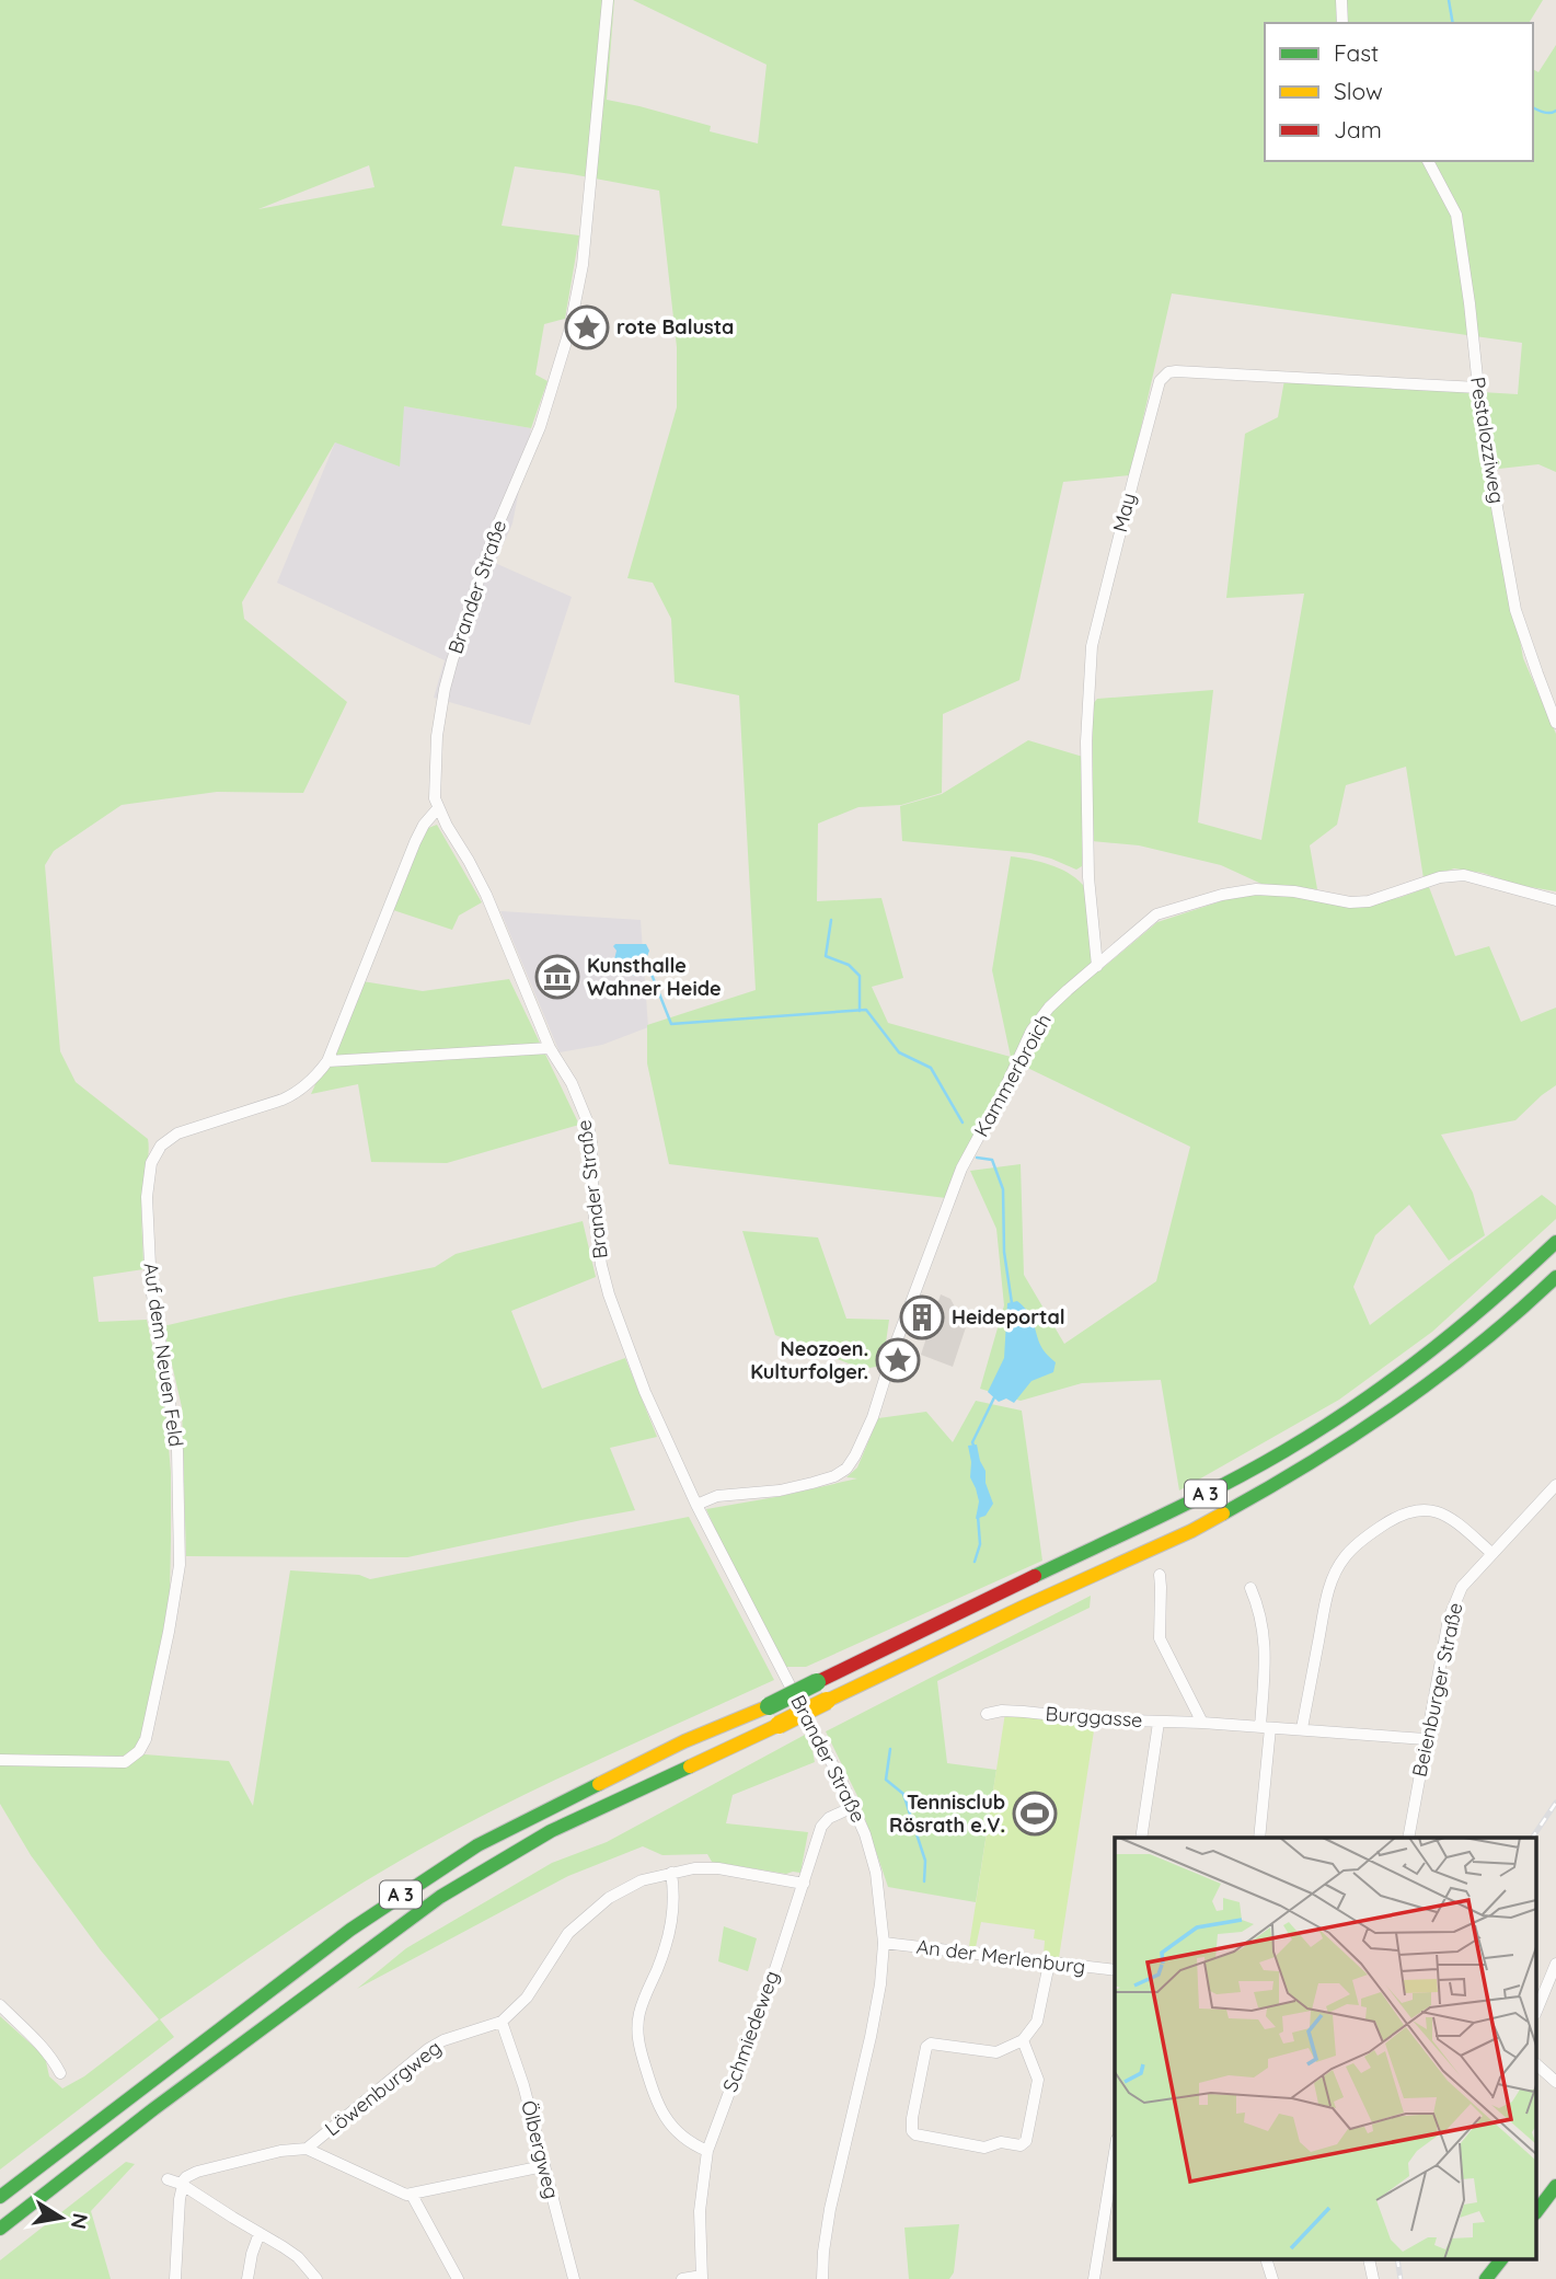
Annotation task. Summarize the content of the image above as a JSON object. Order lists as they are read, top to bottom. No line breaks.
{"streets":{"main road":["A 3"],"street":["Pestalozziweg","May","Brander Straße","Kammerbroich","Auf dem Neuen Feld","Beienburger Straße","Burggasse","An der Merlenburg","Schmiedeweg","Löwenburgweg","Ölbergweg"]},"crossings":[["Pestalozziweg","May"],["May","Kammerbroich"],["Brander Straße","Kammerbroich"],["Brander Straße","Auf dem Neuen Feld"],["Brander Straße","An der Merlenburg"],["Brander Straße","Schmiedeweg"],["Beienburger Straße","Burggasse"],["Schmiedeweg","Löwenburgweg"],["Löwenburgweg","Ölbergweg"]],"places":{"place":["rote Balusta","Neozoen. Kulturfolger."],"museum":["Kunsthalle Wahner Heide"],"building":["Heideportal"],"sports":["Tennisclub Rösrath e.V."]},"legend":["Fast","Slow","Jam"],"north":"right"}
